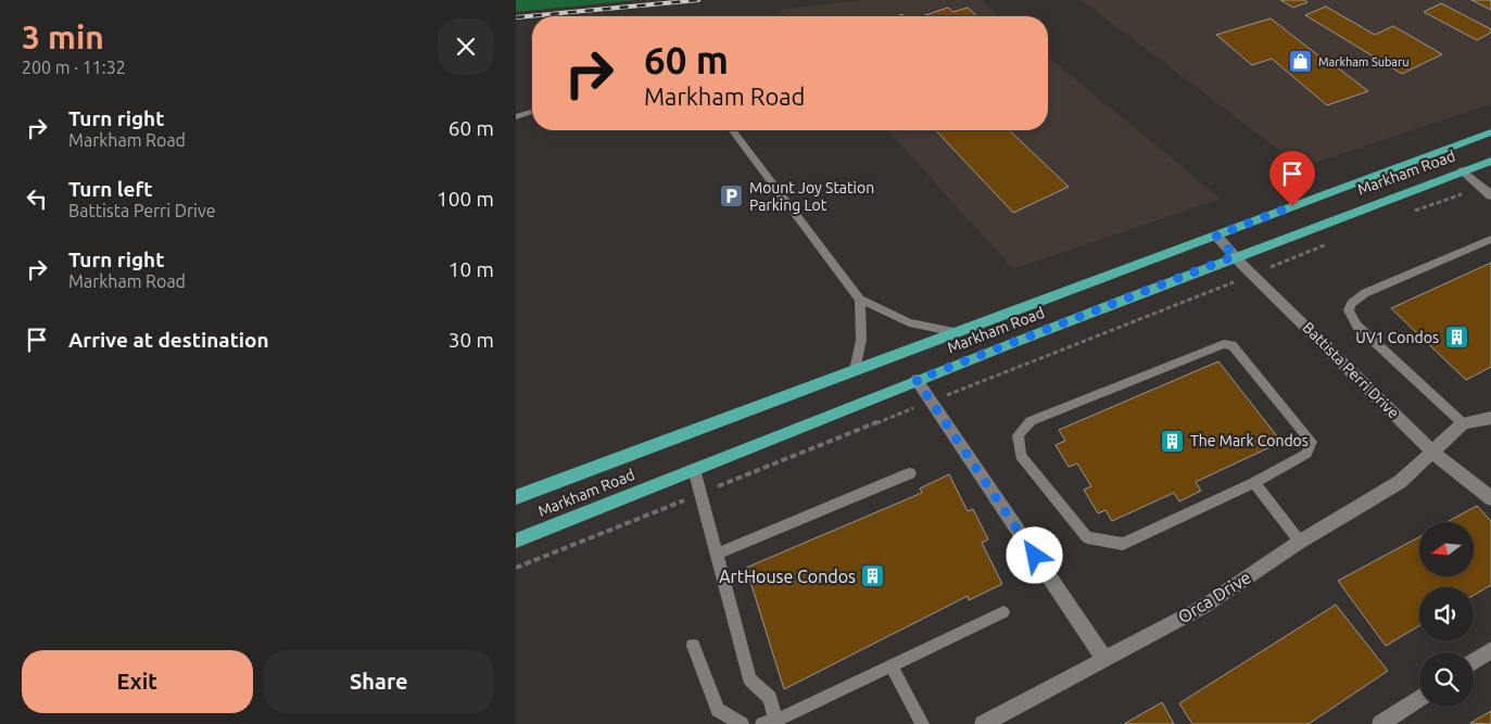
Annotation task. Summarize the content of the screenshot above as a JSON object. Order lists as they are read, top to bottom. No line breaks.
{"streets":{"main road":["Markham Road"],"street":["Battista Perri Drive","Orca Drive"]},"crossings":[["Markham Road","Battista Perri Drive"],["Battista Perri Drive","Orca Drive"]],"places":{"shop":["Markham Subaru"],"parking":["Mount Joy Station Parking Lot"],"building":["UV1 Condos","The Mark Condos","ArtHouse Condos"]},"north":"left","page":{"heading":["3 min","200 m · 11:32"],"turn":["60 m","Markham Road"],"list":[{"name":"Turn right","note":"Markham Road","value":"60 m"},{"name":"Turn left","note":"Battista Perri Drive","value":"100 m"},{"name":"Turn right","note":"Markham Road","value":"10 m"},{"name":"Arrive at destination","value":"30 m"}],"buttons":["Exit","Share"]}}
